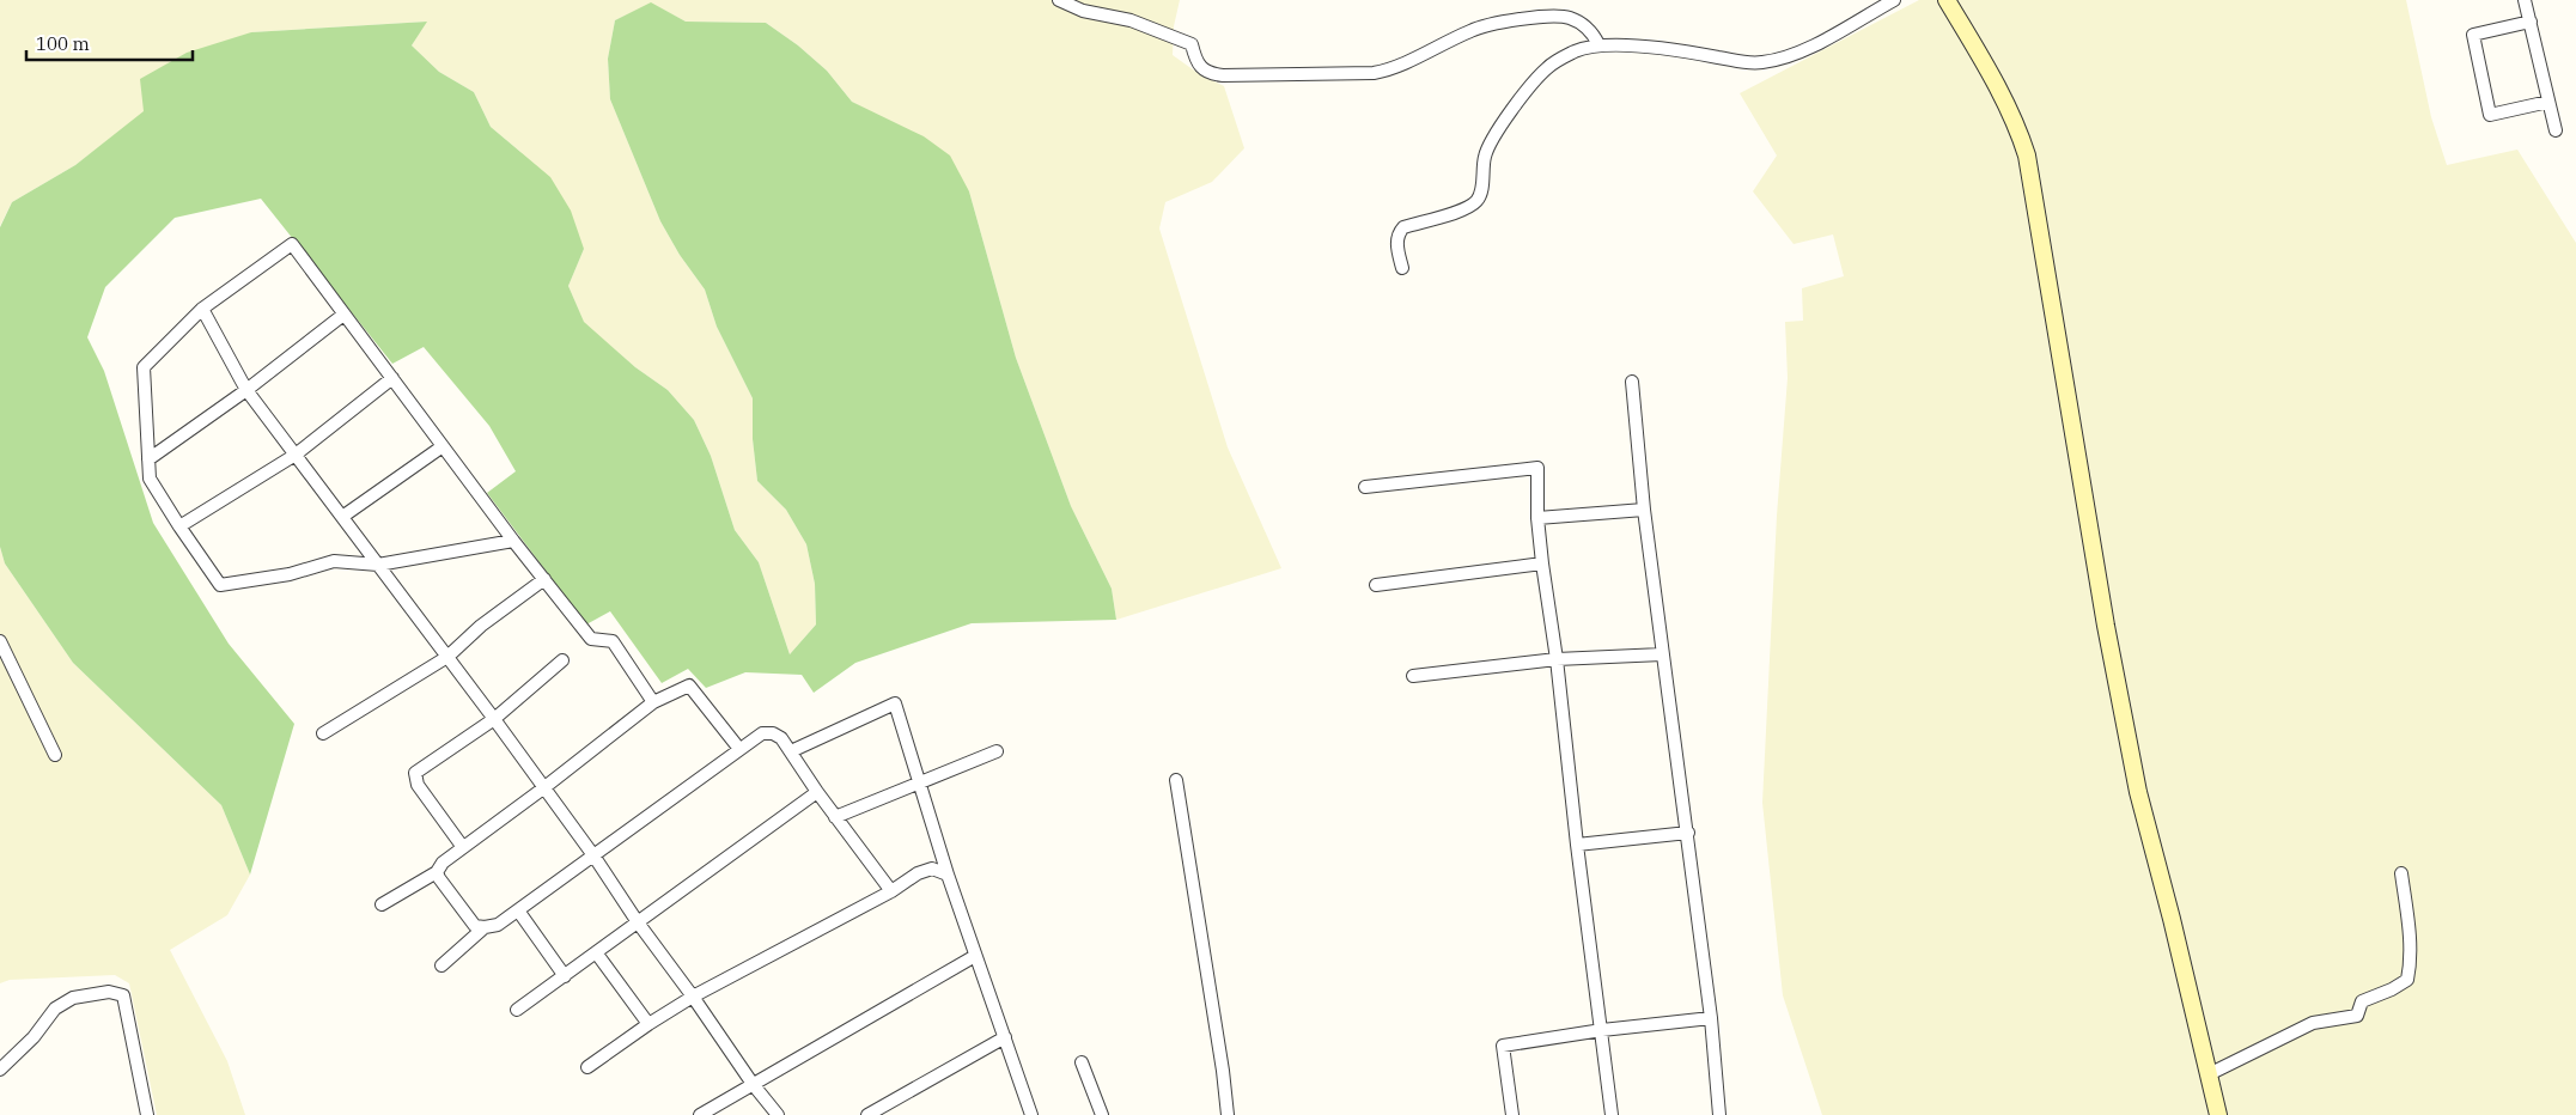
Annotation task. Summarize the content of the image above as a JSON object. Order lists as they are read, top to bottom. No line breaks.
{"scale_bar":"100 m"}
